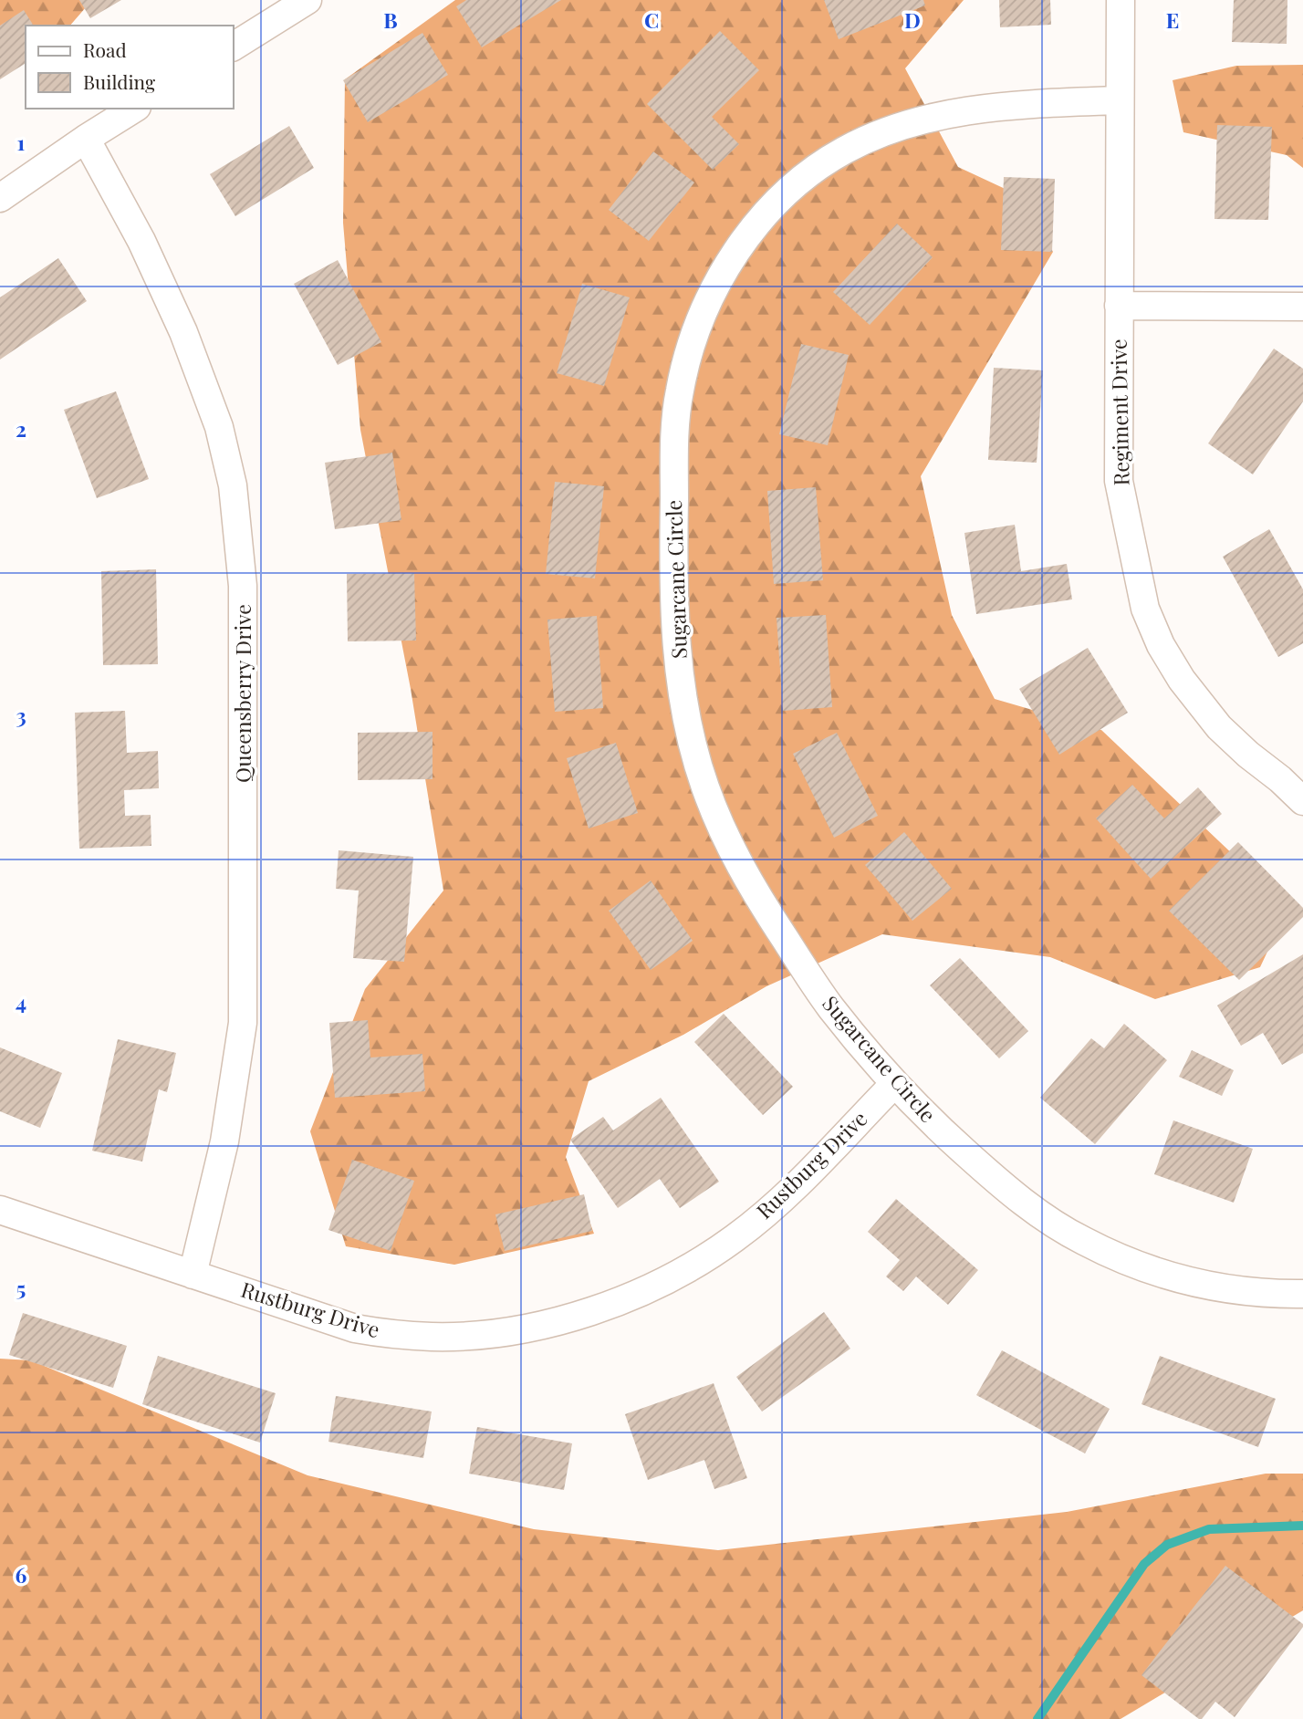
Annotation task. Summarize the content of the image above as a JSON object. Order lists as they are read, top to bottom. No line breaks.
{"streets":{"street":["Regiment Drive","Sugarcane Circle","Queensberry Drive","Rustburg Drive"]},"crossings":[["Regiment Drive","Sugarcane Circle"],["Sugarcane Circle","Rustburg Drive"],["Queensberry Drive","Rustburg Drive"]],"legend":["Road","Building"],"grid":{"columns":["B","C","D","E"],"rows":["1","2","3","4","5","6"]}}
